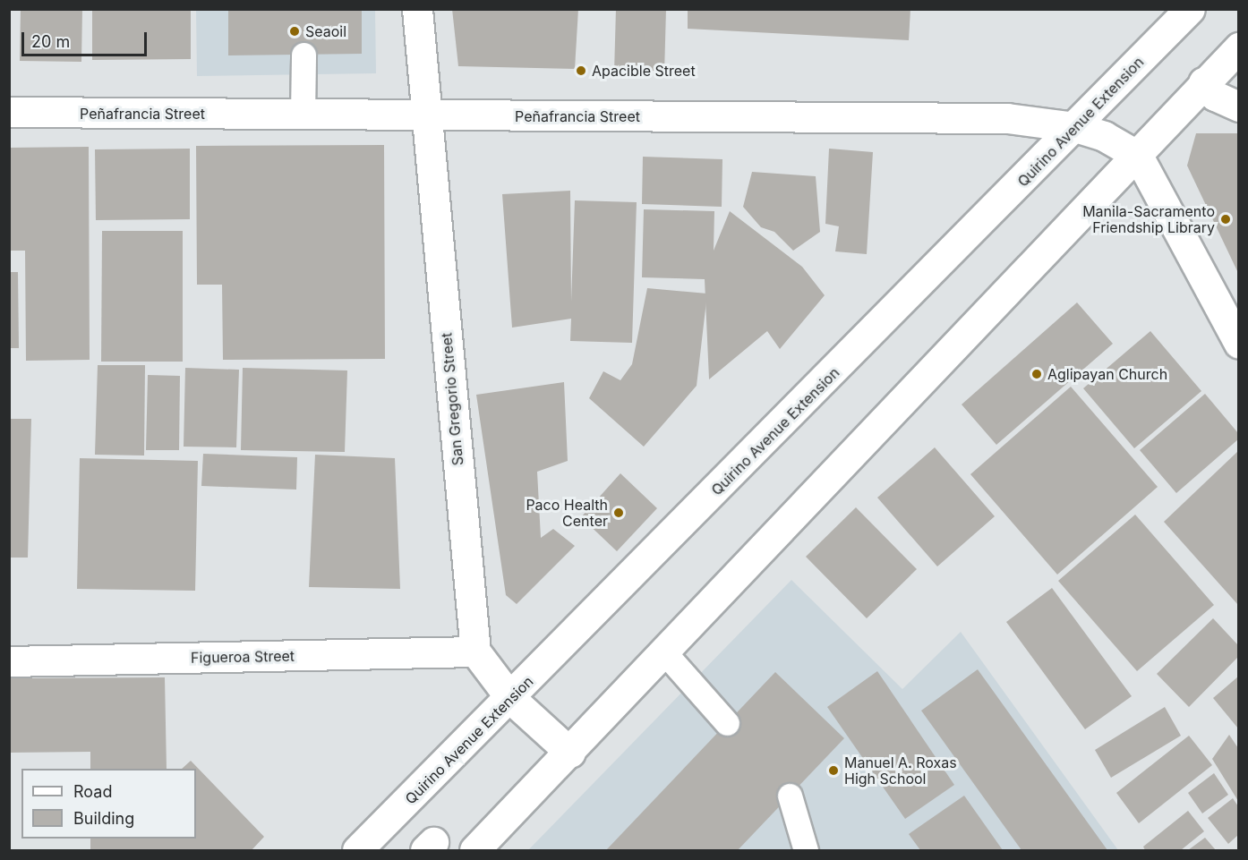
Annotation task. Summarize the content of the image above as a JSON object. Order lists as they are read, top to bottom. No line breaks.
{"streets":{"street":["Peñafrancia Street","Quirino Avenue Extension","San Gregorio Street","Figueroa Street"]},"crossings":[["Peñafrancia Street","Quirino Avenue Extension"],["Peñafrancia Street","San Gregorio Street"],["San Gregorio Street","Figueroa Street"]],"places":["Seaoil","Apacible Street","Manila-Sacramento Friendship Library","Aglipayan Church","Paco Health Center","Manuel A. Roxas High School"],"legend":["Road","Building"],"scale_bar":"20 m"}
